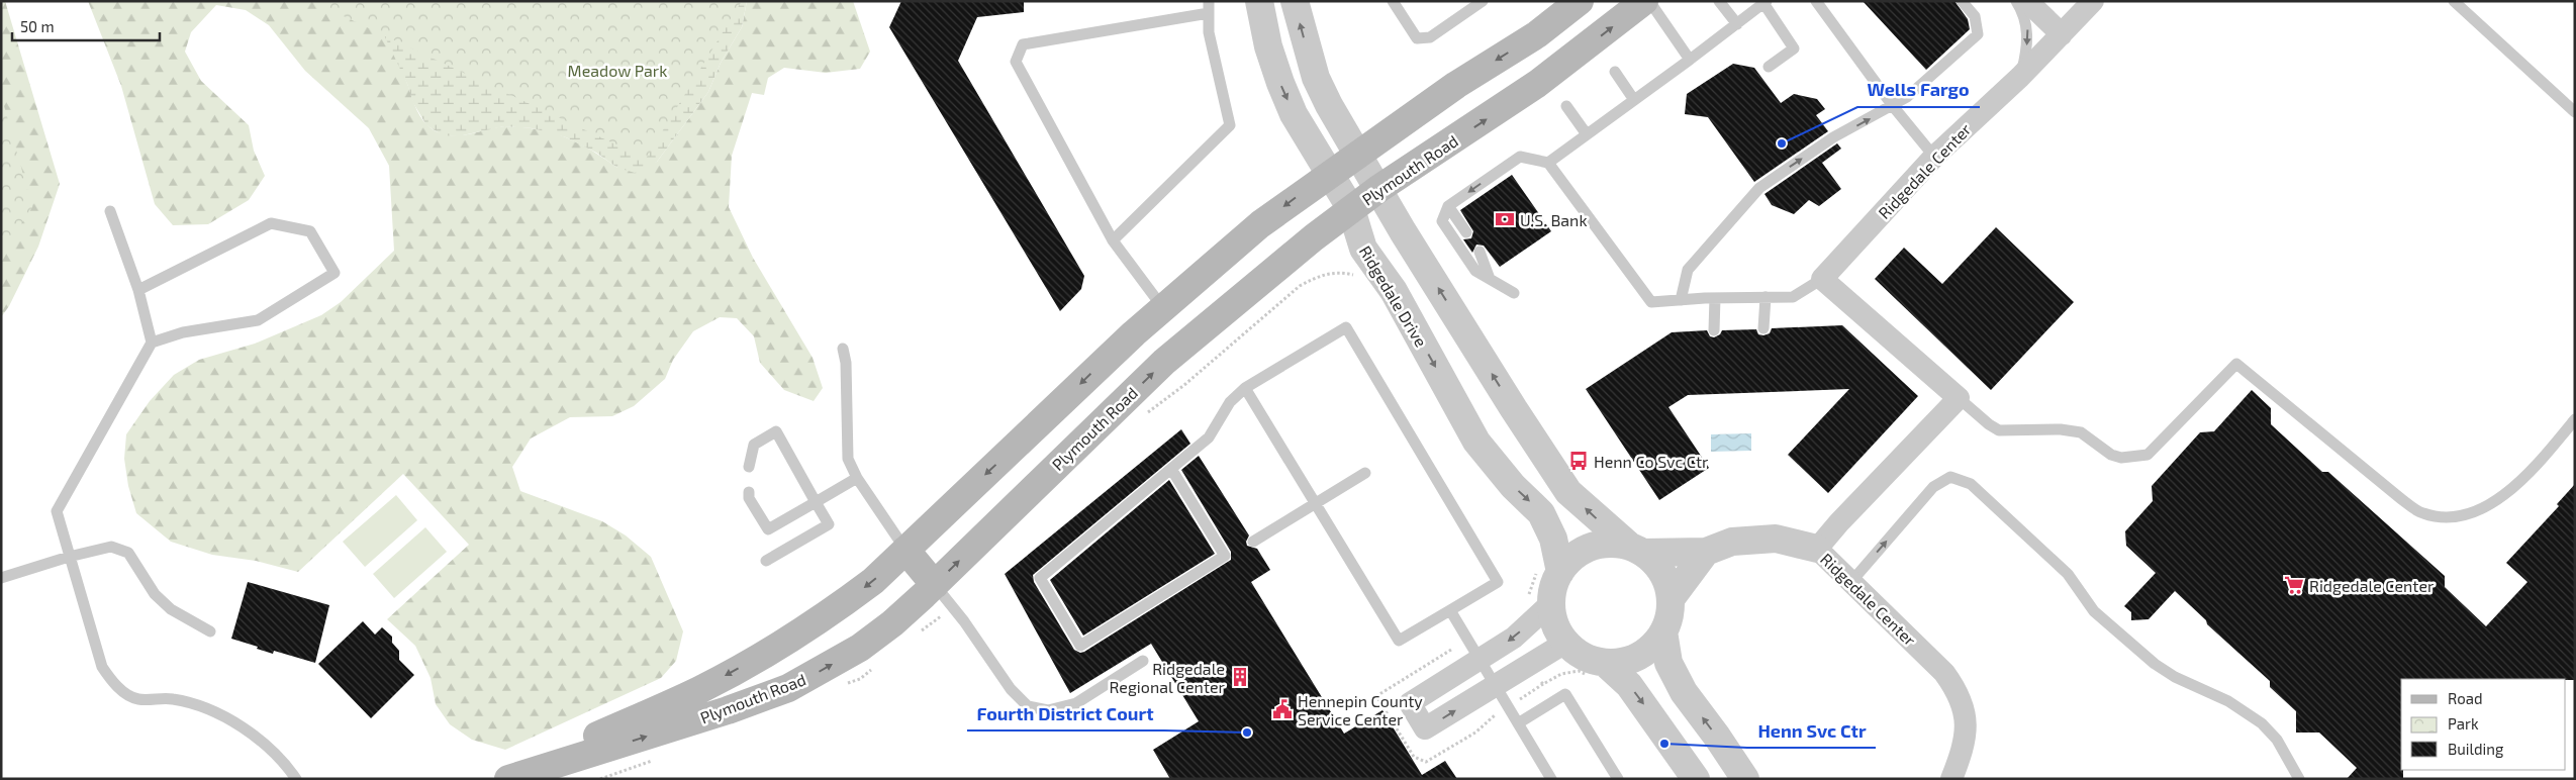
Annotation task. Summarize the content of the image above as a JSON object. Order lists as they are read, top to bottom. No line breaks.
{"streets":{"main road":["Plymouth Road"],"street":["Ridgedale Center","Ridgedale Drive"]},"crossings":[["Plymouth Road","Ridgedale Drive"]],"parks":["Meadow Park"],"places":{"other":["Wells Fargo","Fourth District Court","Henn Svc Ctr"],"bank":["U.S. Bank"],"bus stop":["Henn Co Svc Ctr"],"supermarket":["Ridgedale Center"],"building":["Ridgedale Regional Center"],"public building":["Hennepin County Service Center"]},"legend":["Road","Park","Building"],"scale_bar":"50 m"}
